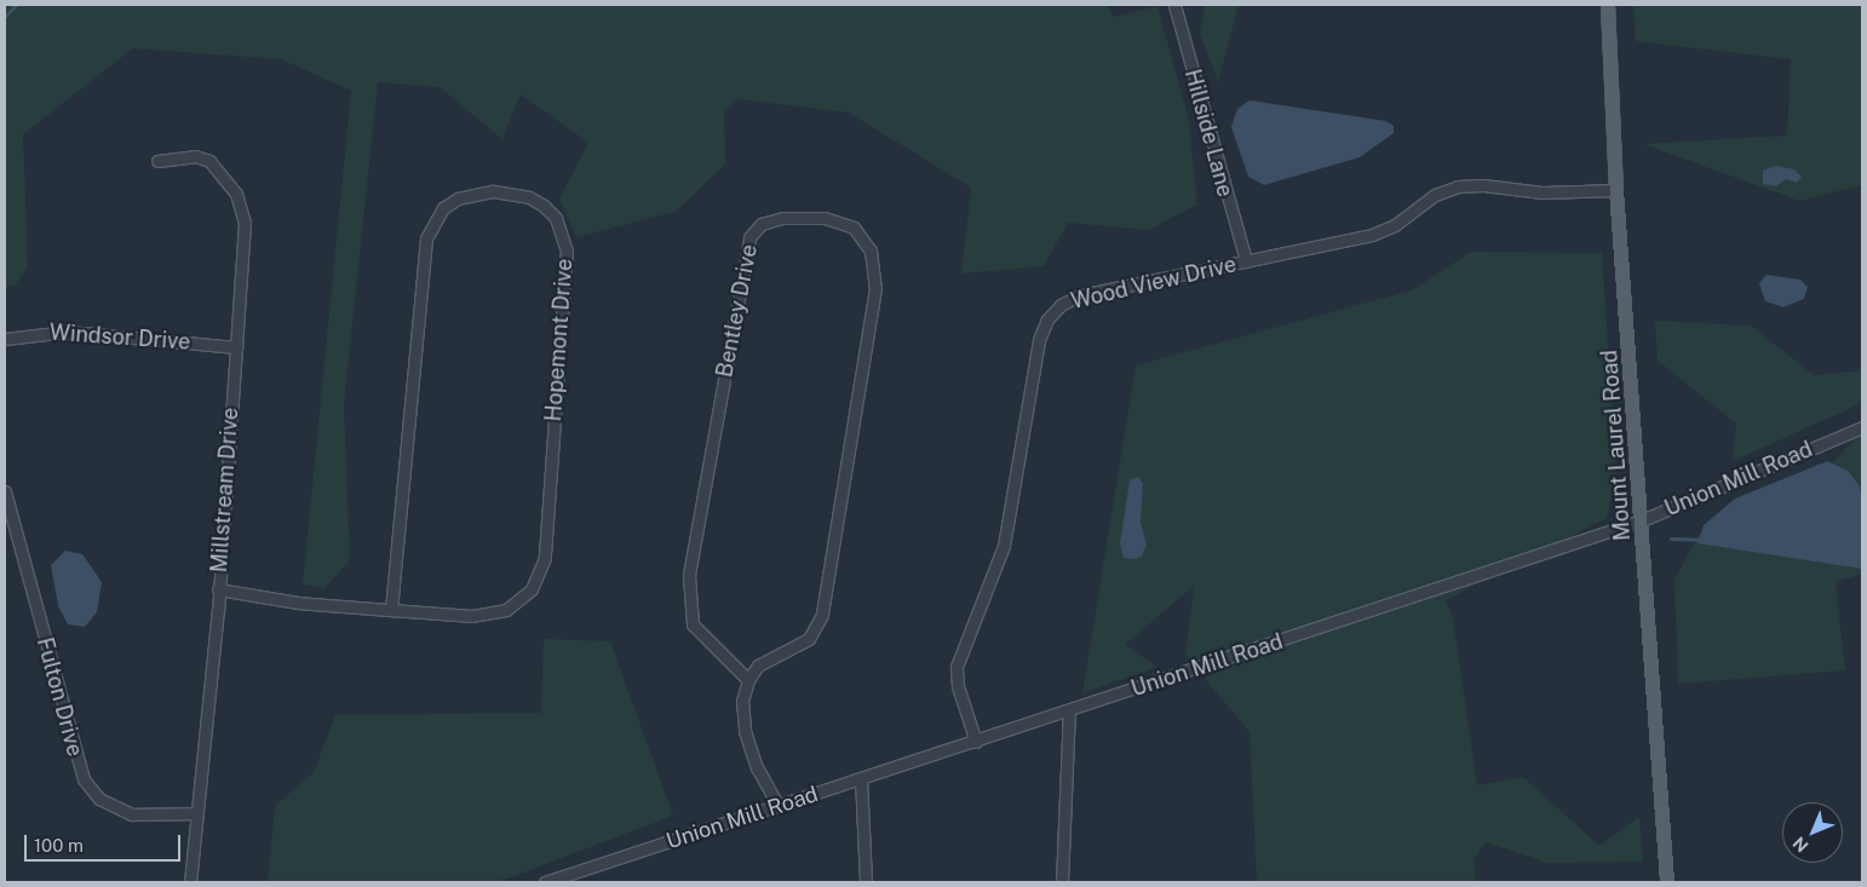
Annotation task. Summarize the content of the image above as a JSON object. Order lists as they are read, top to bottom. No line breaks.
{"streets":{"main road":["Mount Laurel Road"],"street":["Hillside Lane","Wood View Drive","Bentley Drive","Windsor Drive","Hopemont Drive","Union Mill Road","Millstream Drive","Fulton Drive"]},"crossings":[["Hillside Lane","Wood View Drive"],["Wood View Drive","Mount Laurel Road"],["Wood View Drive","Union Mill Road"],["Windsor Drive","Millstream Drive"],["Hopemont Drive","Millstream Drive"],["Mount Laurel Road","Union Mill Road"],["Millstream Drive","Fulton Drive"]],"scale_bar":"100 m","north":"bottom left"}
